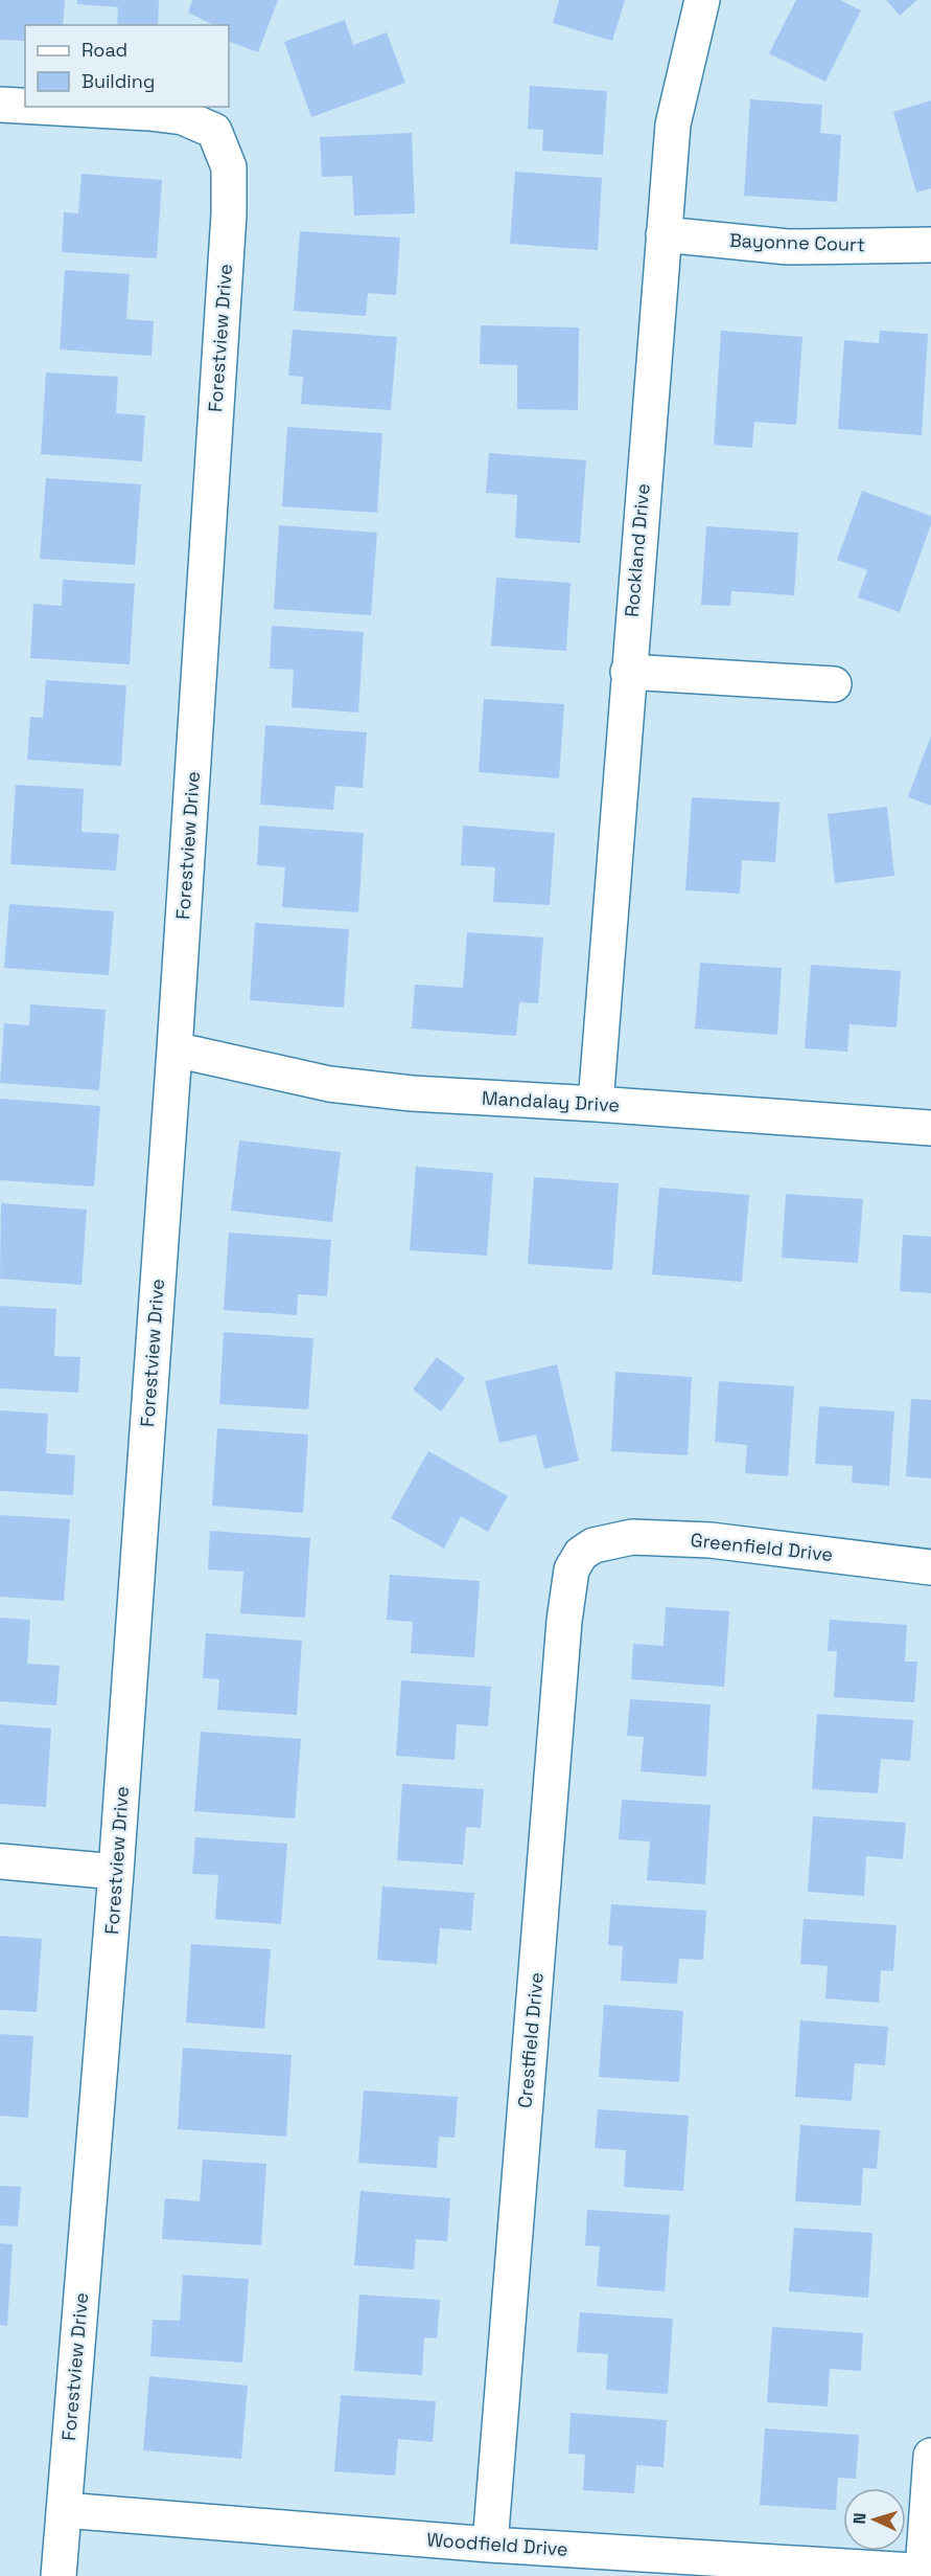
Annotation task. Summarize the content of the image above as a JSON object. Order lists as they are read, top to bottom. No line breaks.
{"streets":{"street":["Bayonne Court","Forestview Drive","Rockland Drive","Mandalay Drive","Greenfield Drive","Crestfield Drive","Woodfield Drive"]},"crossings":[["Bayonne Court","Rockland Drive"],["Forestview Drive","Mandalay Drive"],["Forestview Drive","Woodfield Drive"],["Rockland Drive","Mandalay Drive"],["Greenfield Drive","Crestfield Drive"],["Crestfield Drive","Woodfield Drive"]],"legend":["Road","Building"],"north":"left"}
